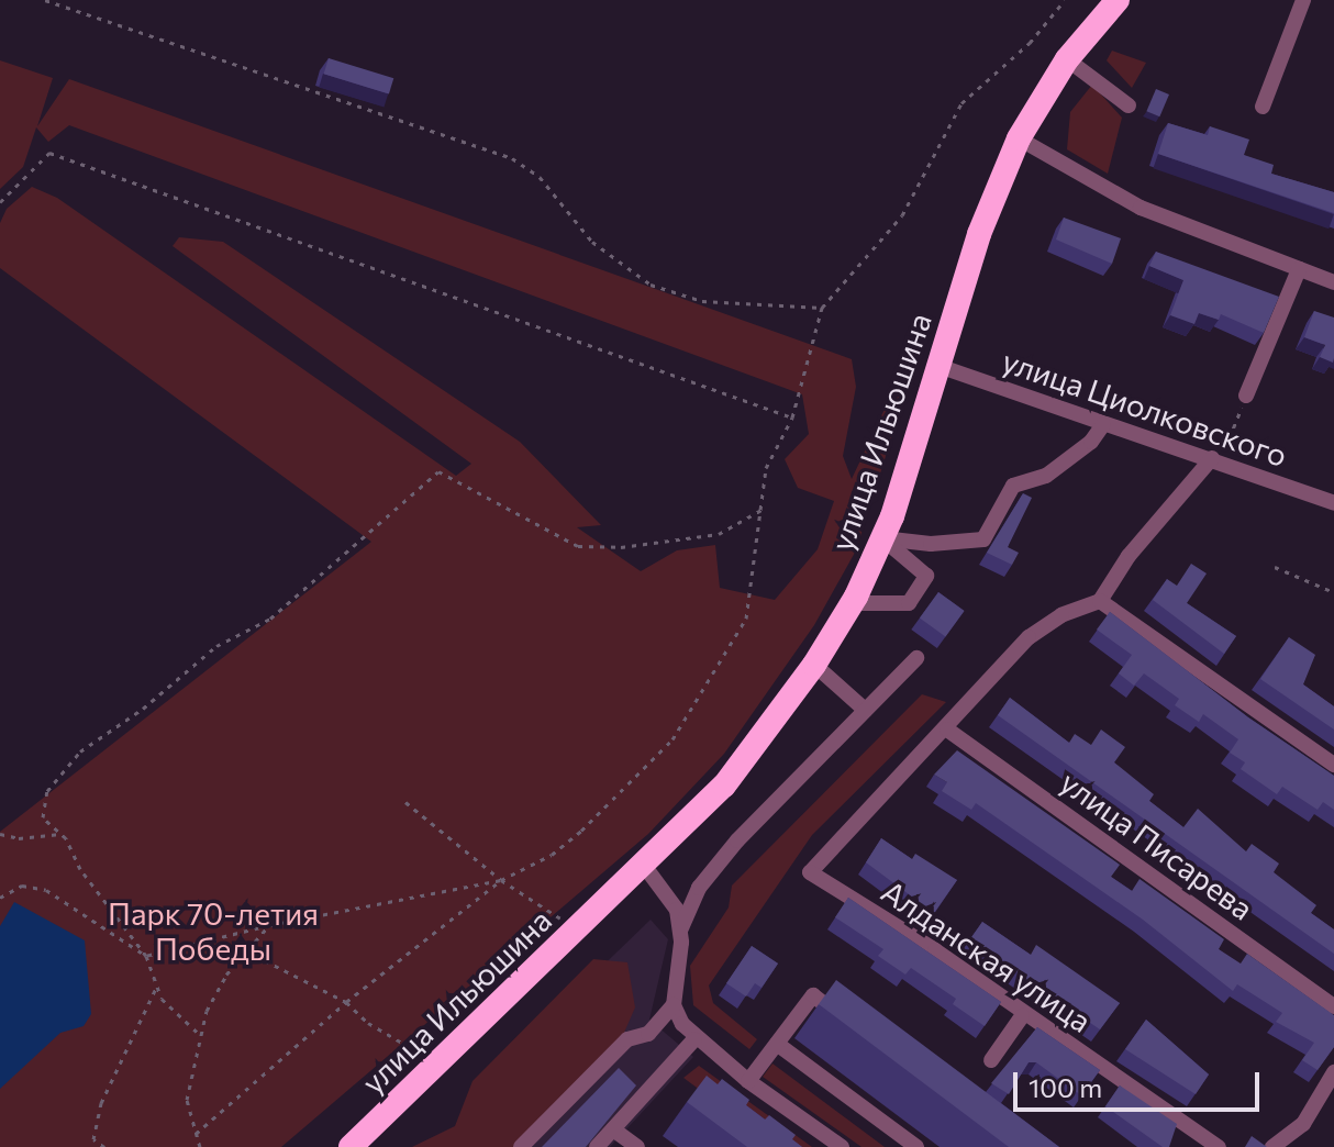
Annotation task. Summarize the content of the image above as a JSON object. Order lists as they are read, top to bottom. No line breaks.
{"streets":{"highway":["улица Ильюшина"],"street":["улица Циолковского","улица Писарева","Алданская улица"]},"crossings":[["улица Циолковского","улица Ильюшина"],["улица Писарева","Алданская улица"]],"parks":["Парк 70-летия Победы"],"scale_bar":"100 m"}
